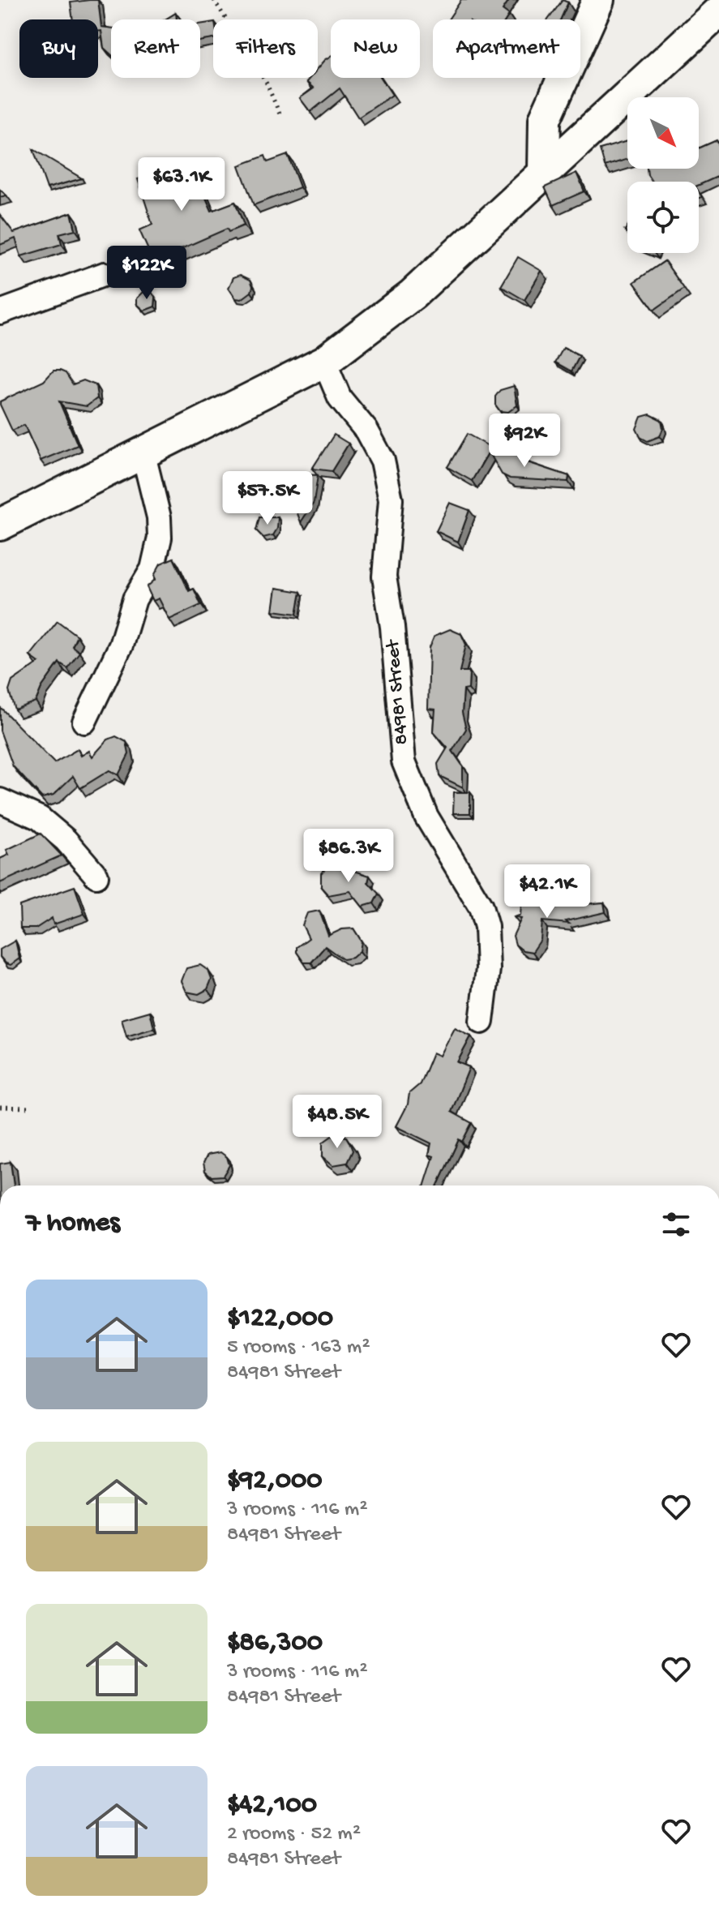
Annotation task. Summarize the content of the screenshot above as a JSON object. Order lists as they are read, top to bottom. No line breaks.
{"streets":{"street":["84981 Street"]},"north":"bottom right","page":{"chip":["Buy","Rent","Filters","New","Apartment"],"price":["$63.1K","$122K","$92K","$57.5K","$86.3K","$42.1K","$48.5K"],"heading":"7 homes","list":[{"name":"$122,000","note":"5 rooms · 163 m² · 84981 Street"},{"name":"$92,000","note":"3 rooms · 116 m² · 84981 Street"},{"name":"$86,300","note":"3 rooms · 116 m² · 84981 Street"},{"name":"$42,100","note":"2 rooms · 52 m² · 84981 Street"}]}}
